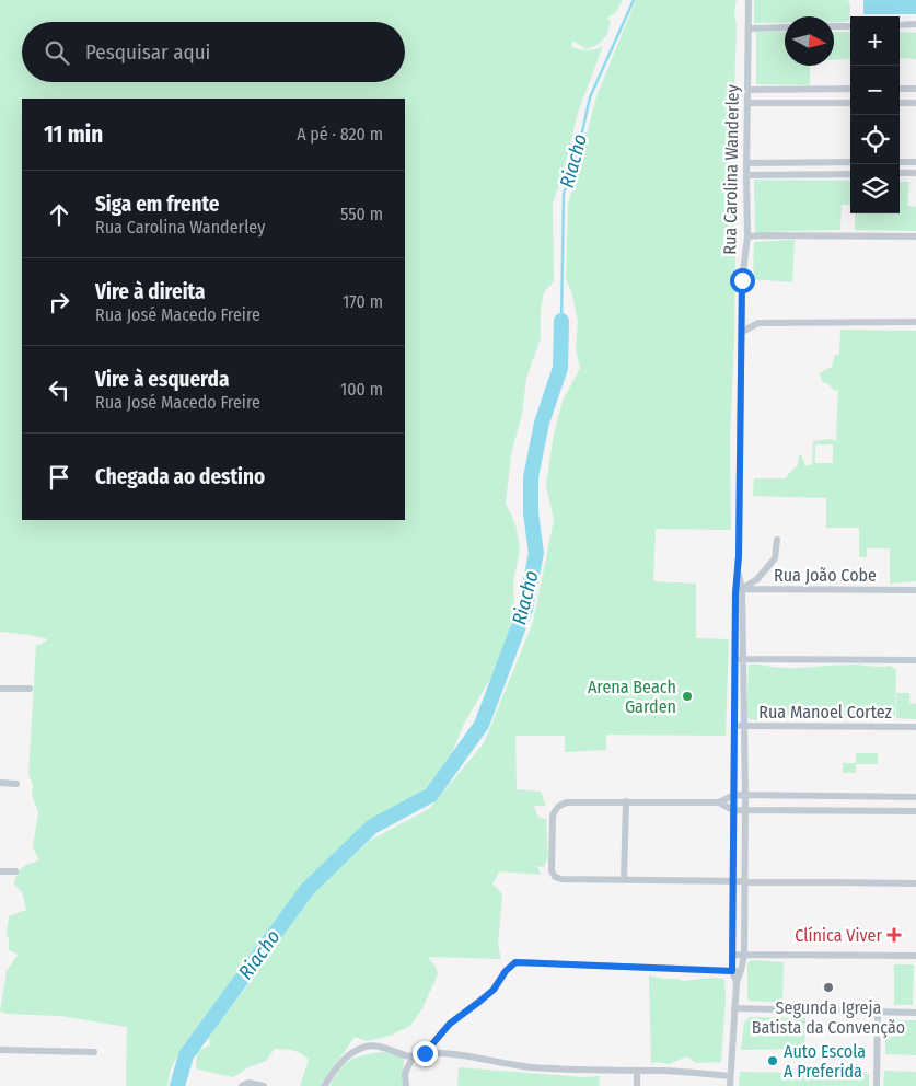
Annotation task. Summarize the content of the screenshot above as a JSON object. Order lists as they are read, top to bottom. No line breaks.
{"streets":{"street":["Rua Carolina Wanderley","Rua João Cobe","Rua Manoel Cortez"]},"crossings":[["Rua Carolina Wanderley","Rua João Cobe"],["Rua Carolina Wanderley","Rua Manoel Cortez"]],"water":["Riacho"],"places":{"other":["Arena Beach Garden","Segunda Igreja Batista da Convenção","Auto Escola A Preferida"],"health":["Clínica Viver"]},"north":"right","page":{"map_buttons":["+","−"],"search":"Pesquisar aqui","heading":["11 min","A pé · 820 m"],"list":[["Siga em frente","Rua Carolina Wanderley","550 m"],["Vire à direita","Rua José Macedo Freire","170 m"],["Vire à esquerda","Rua José Macedo Freire","100 m"],"Chegada ao destino"]}}
